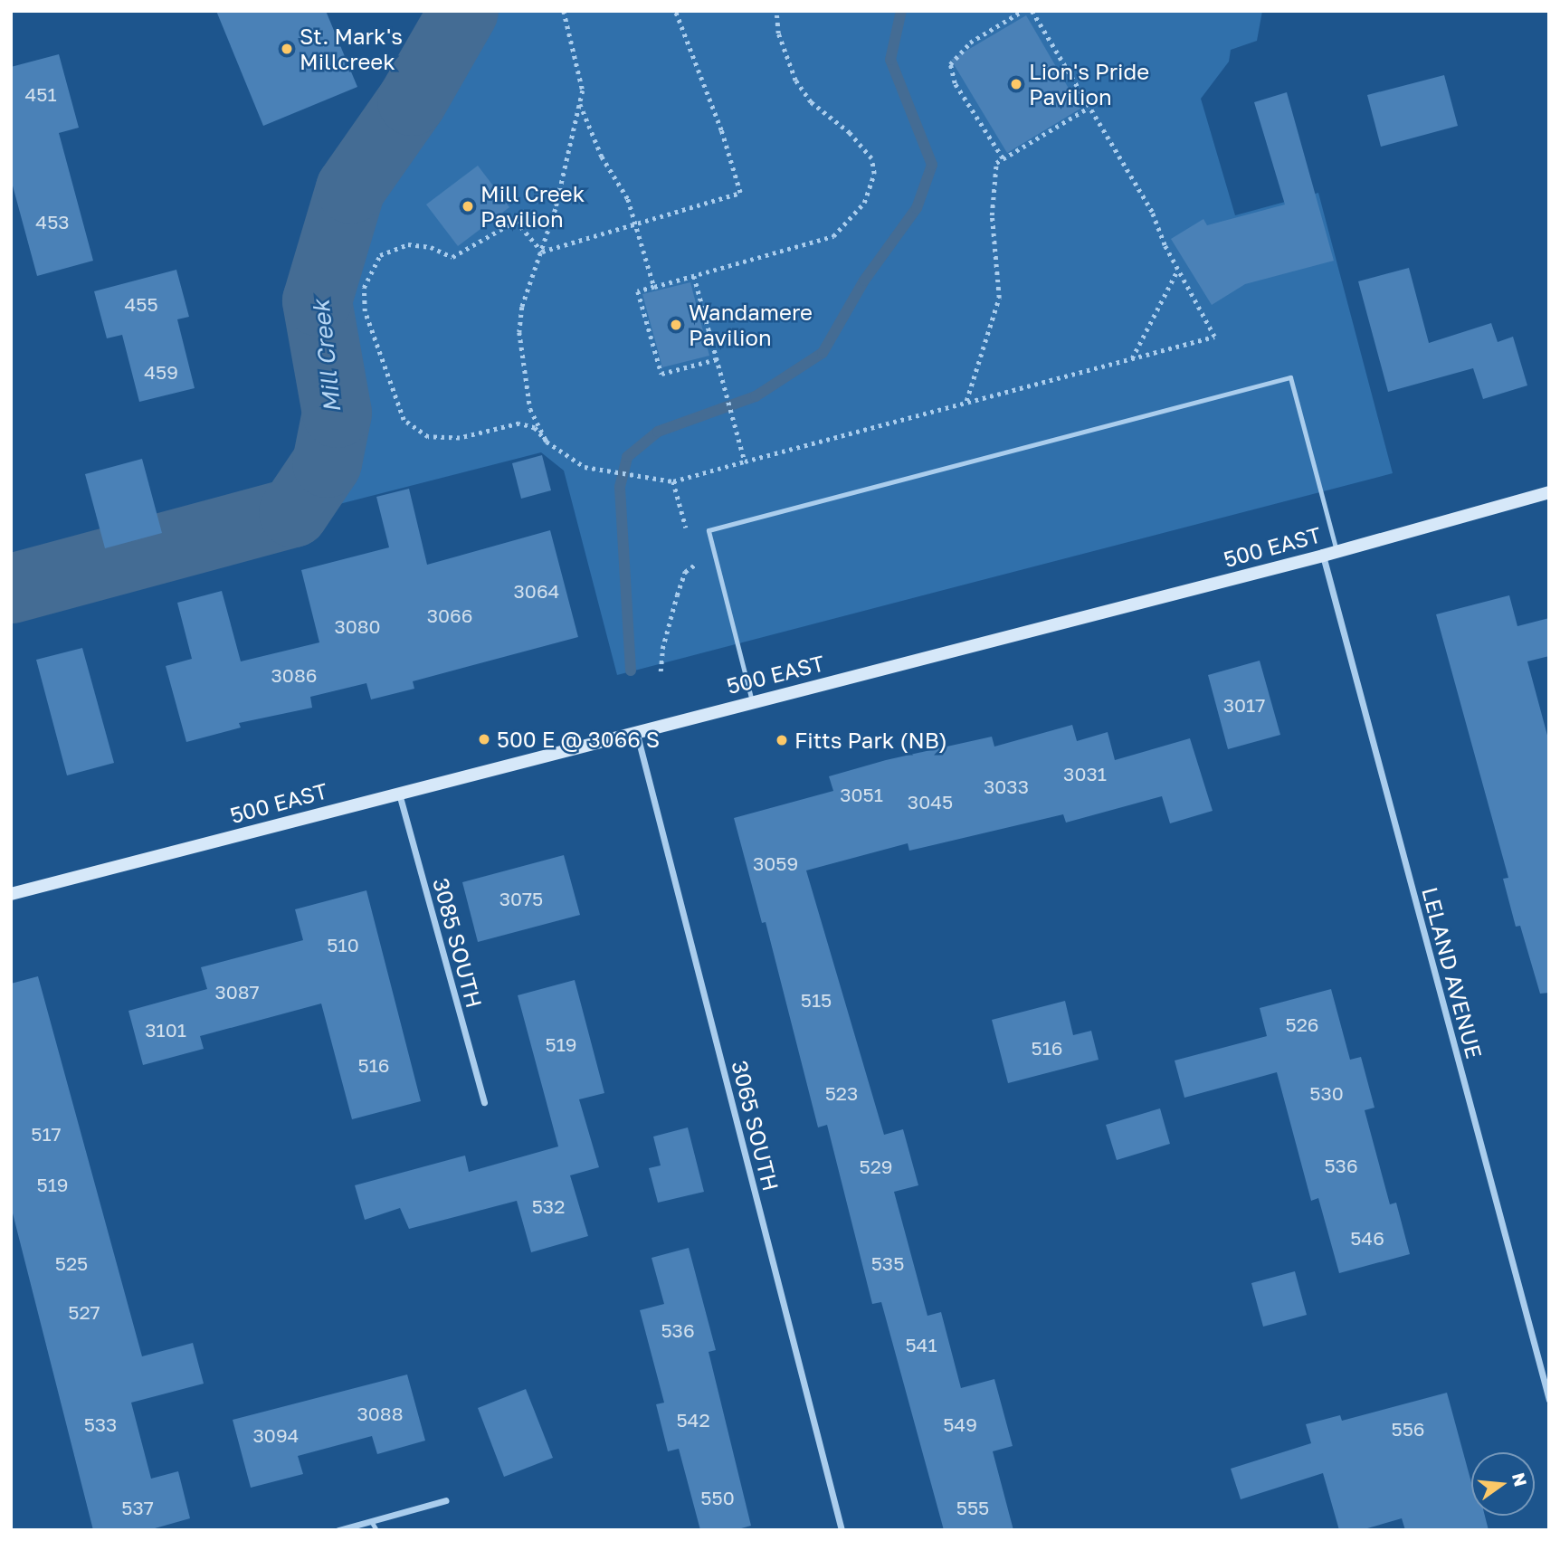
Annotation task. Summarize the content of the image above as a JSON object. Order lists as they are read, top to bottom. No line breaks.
{"streets":{"street":["500 EAST","3085 SOUTH","LELAND AVENUE","3065 SOUTH"]},"crossings":[["500 EAST","3085 SOUTH"],["500 EAST","LELAND AVENUE"],["500 EAST","3065 SOUTH"]],"water":["Mill Creek"],"places":["St. Mark's Millcreek","Lion's Pride Pavilion","Mill Creek Pavilion","Wandamere Pavilion","500 E @ 3066 S","Fitts Park (NB)"],"house_numbers":["451","453","455","459","3064","3066","3080","3086","3017","3031","3033","3051","3045","3059","3075","510","3087","515","526","3101","519","516","516","523","530","517","536","529","519","532","546","525","535","527","536","541","3088","542","533","549","556","3094","550","537","555"],"north":"right"}
